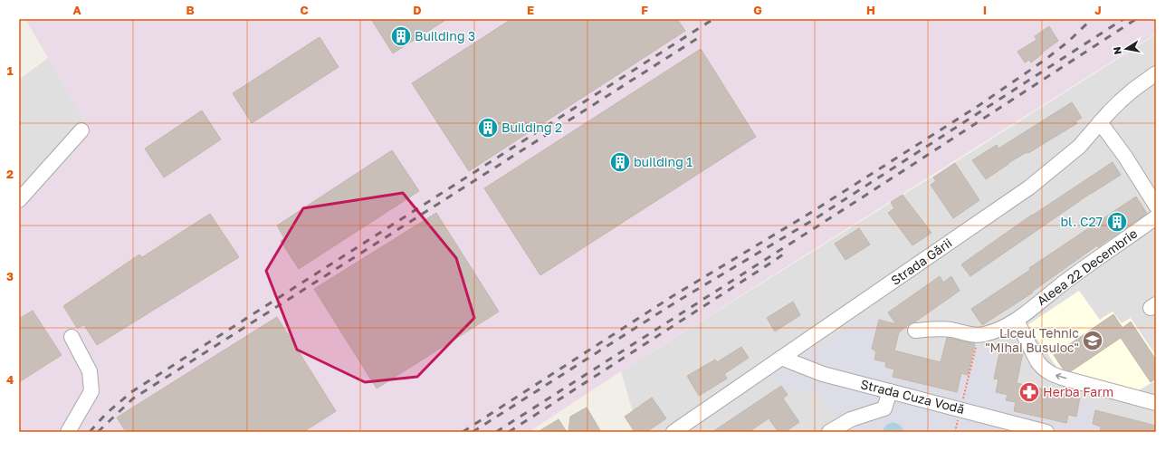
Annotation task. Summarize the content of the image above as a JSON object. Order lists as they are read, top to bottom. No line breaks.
{"streets":{"street":["Strada Gării","Aleea 22 Decembrie","Strada Cuza Vodă"]},"crossings":[["Strada Gării","Strada Cuza Vodă"]],"places":{"building":["Building 3","Building 2","building 1","bl. C27"],"school or university":["Liceul Tehnic \"Mihai Busuioc\""],"pharmacy":["Herba Farm"]},"north":"left","grid":{"columns":["A","B","C","D","E","F","G","H","I","J"],"rows":["1","2","3","4"]}}
